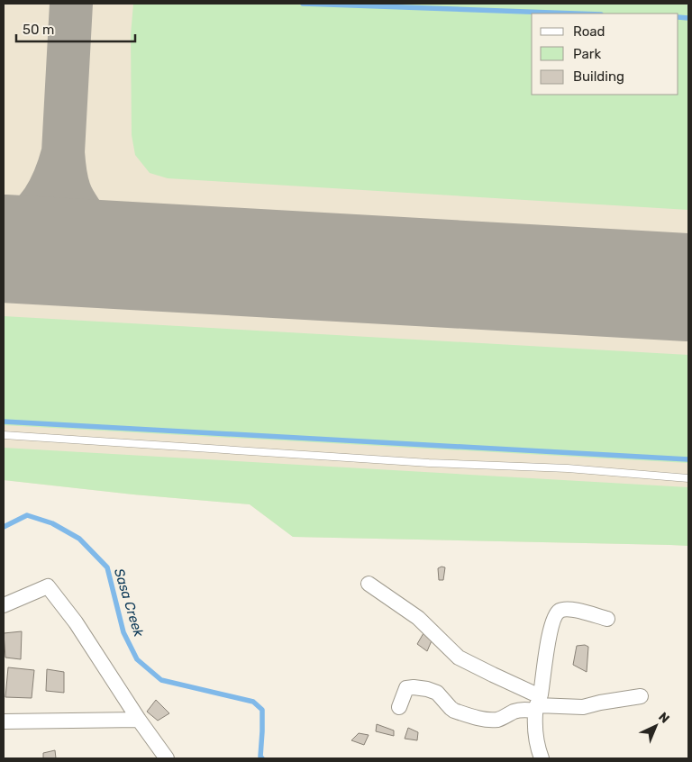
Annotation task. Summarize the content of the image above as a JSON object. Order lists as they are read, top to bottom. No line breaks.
{"water":["Sasa Creek"],"legend":["Road","Park","Building"],"scale_bar":"50 m","north":"top right"}
